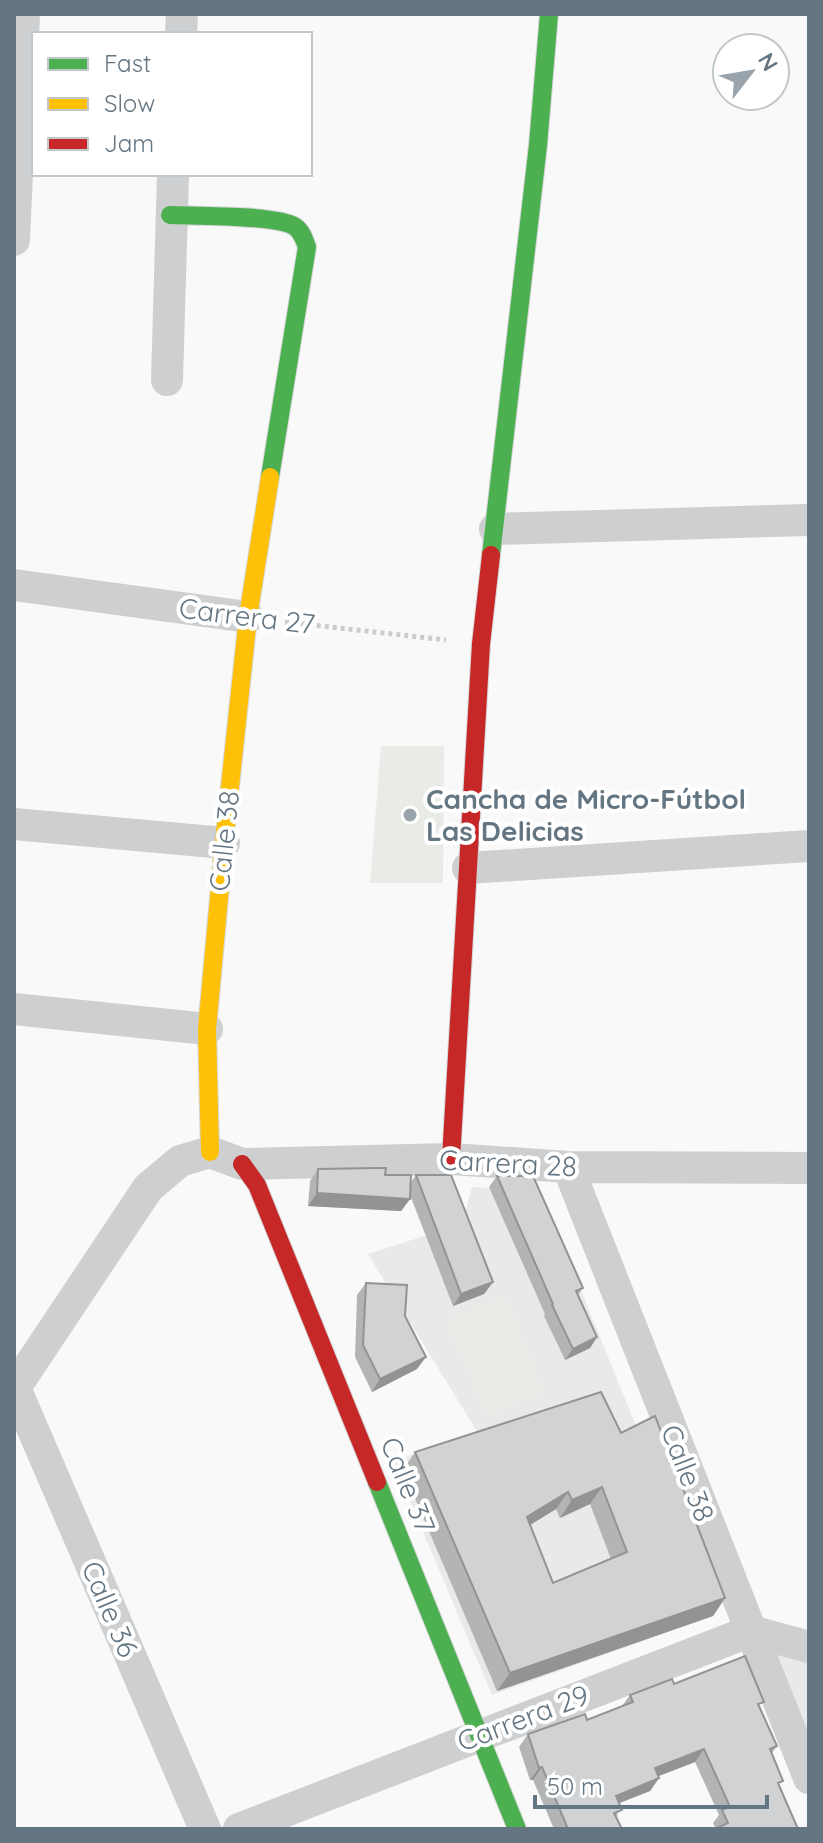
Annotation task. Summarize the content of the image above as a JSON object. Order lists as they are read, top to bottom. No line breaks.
{"streets":{"street":["Carrera 27","Calle 38","Carrera 28","Calle 37","Calle 36","Carrera 29"]},"crossings":[["Carrera 27","Calle 38"],["Calle 38","Carrera 28"],["Calle 38","Carrera 29"],["Carrera 28","Calle 37"],["Calle 37","Carrera 29"]],"places":["Cancha de Micro-Fútbol Las Delicias"],"legend":["Fast","Slow","Jam"],"scale_bar":"50 m","north":"top right"}
